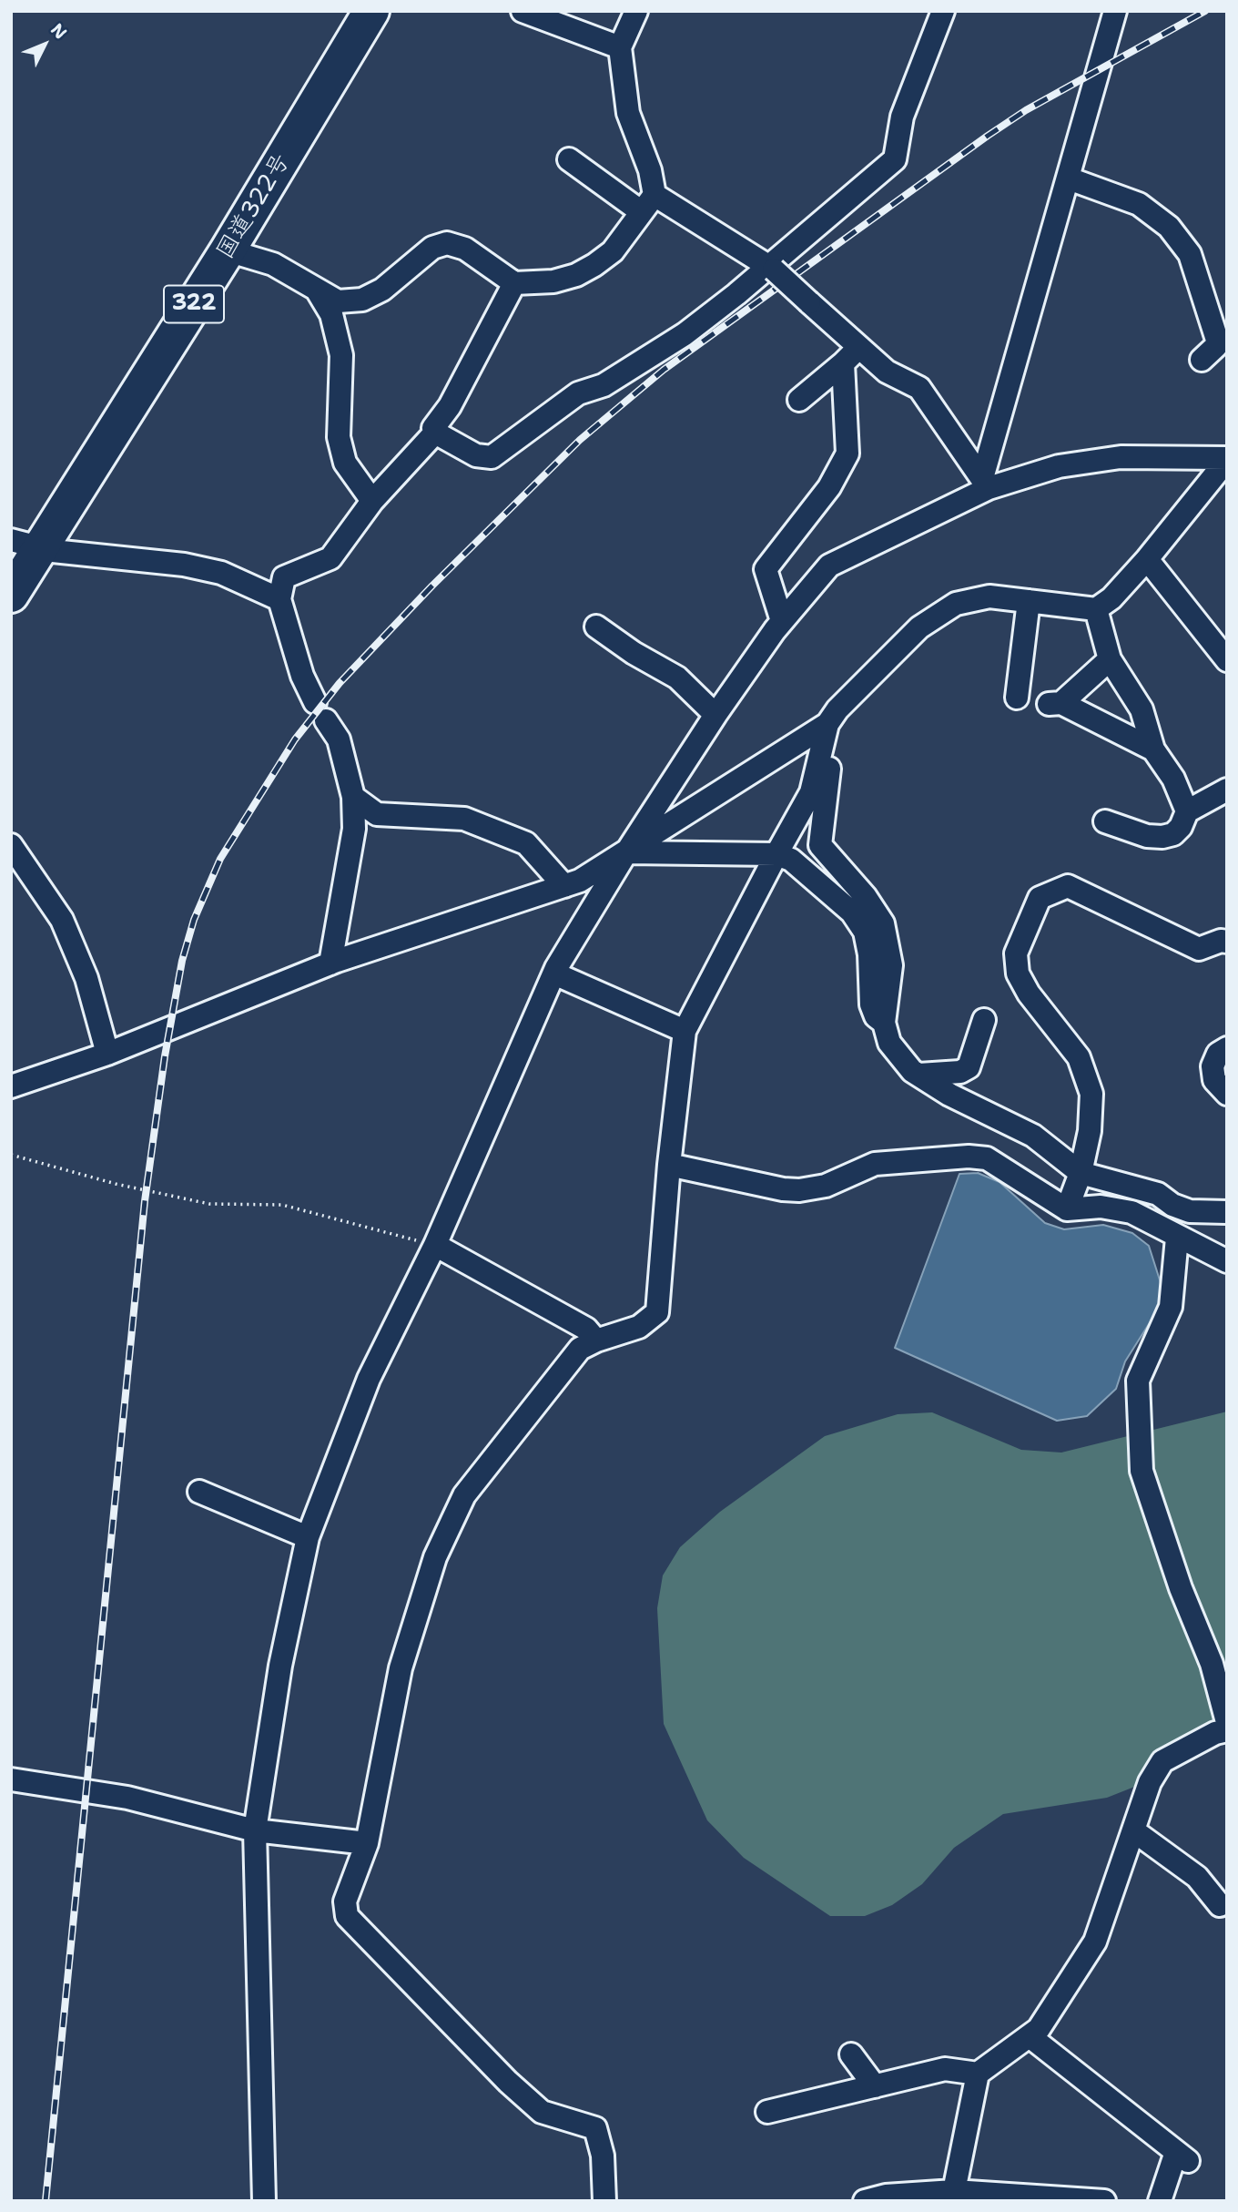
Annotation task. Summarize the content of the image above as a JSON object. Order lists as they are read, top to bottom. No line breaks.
{"streets":{"highway":["国道322号","322"]},"north":"top right"}
